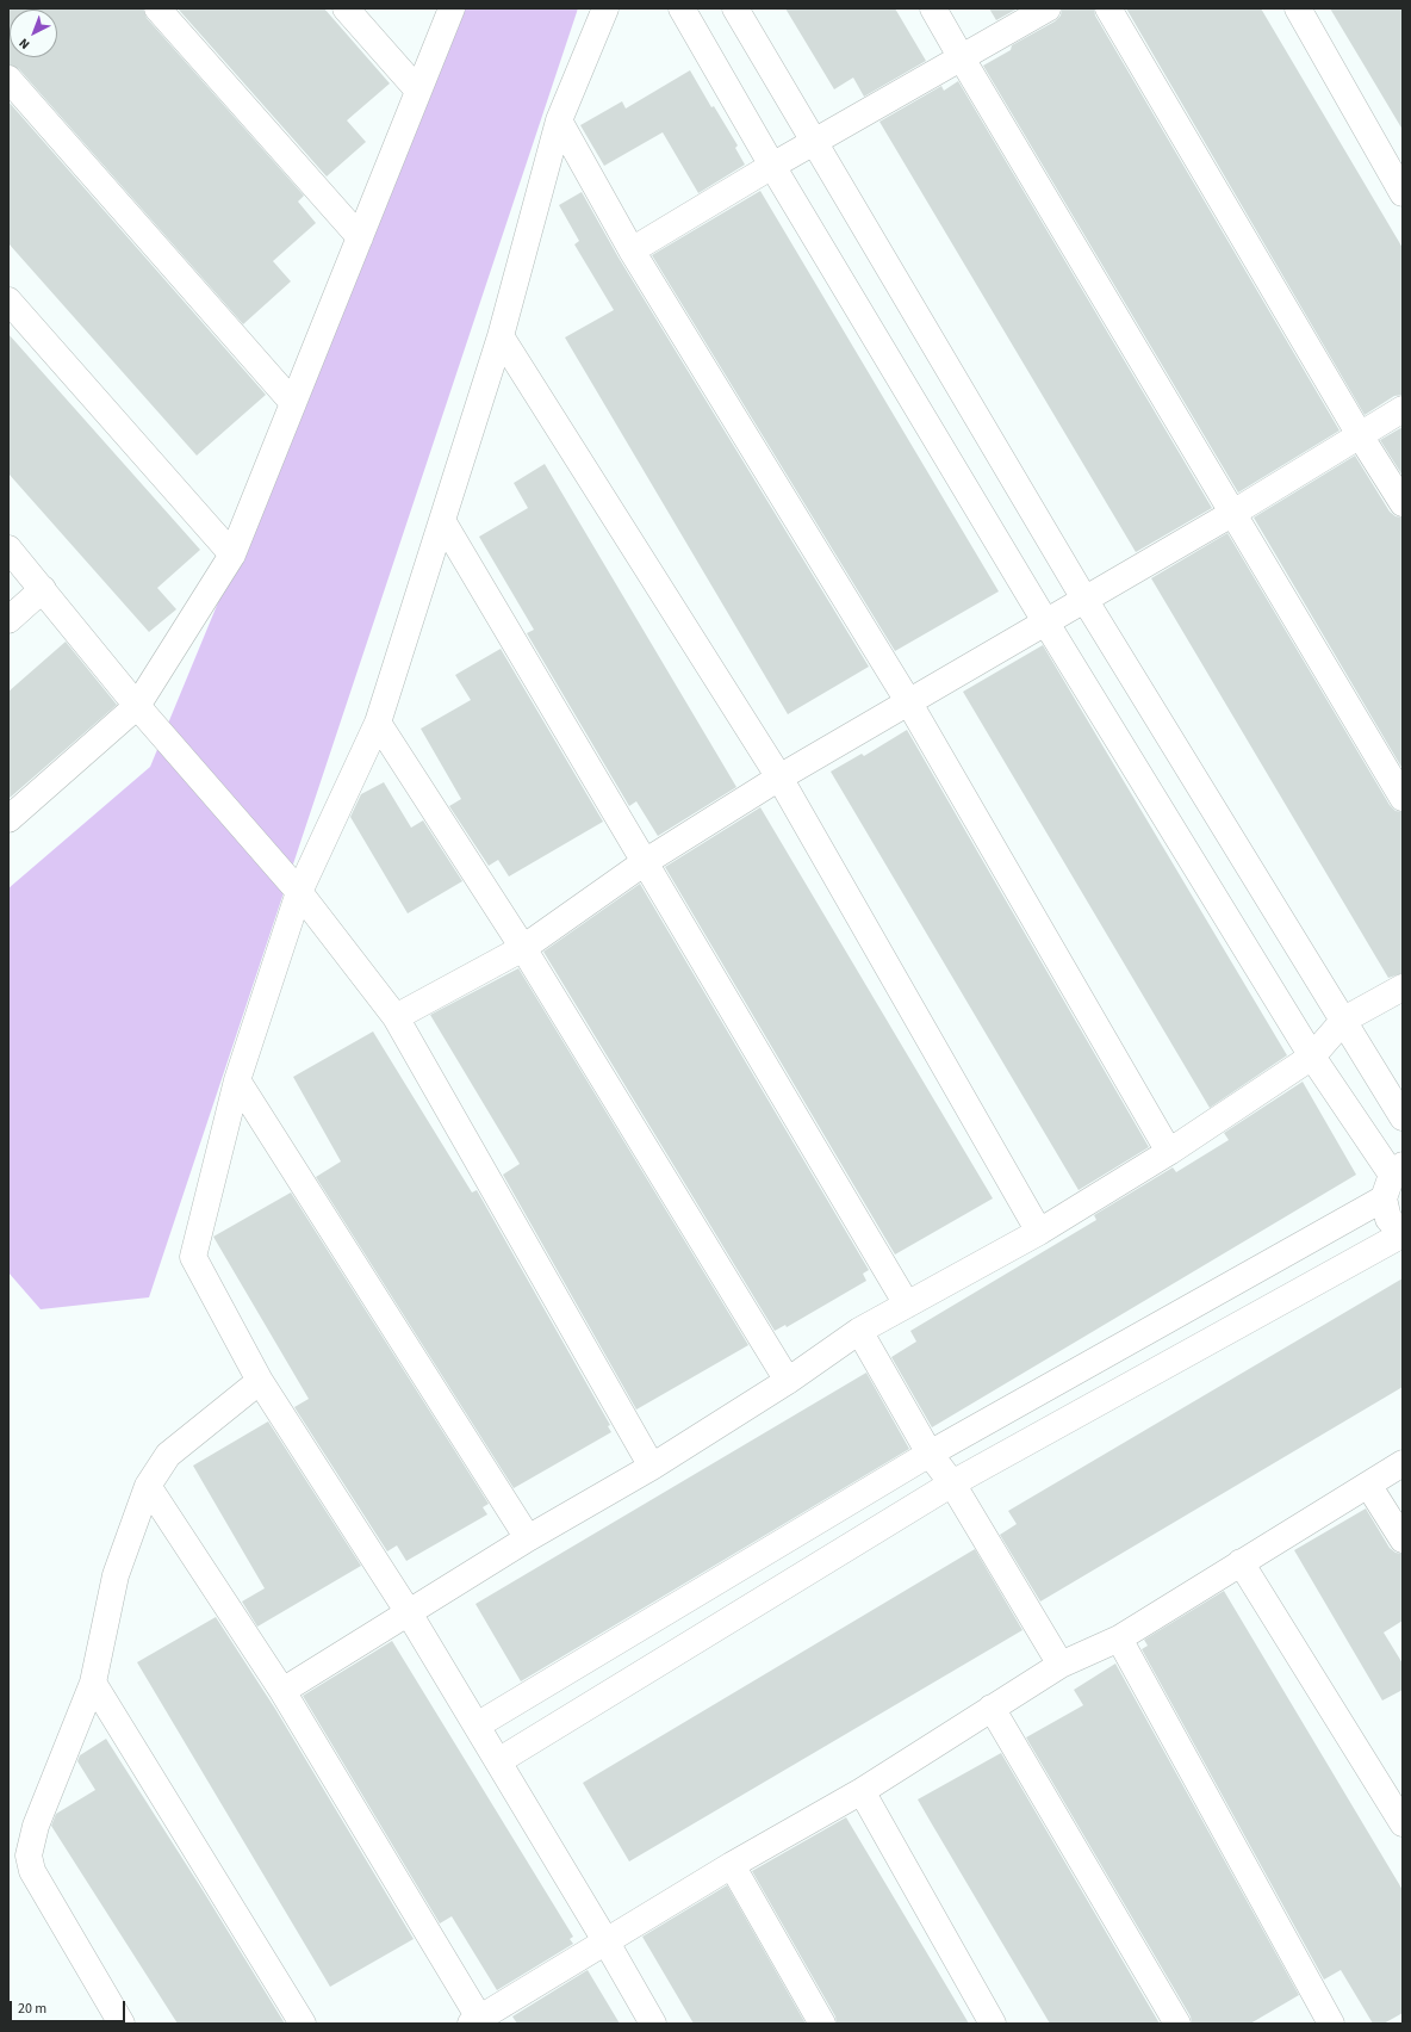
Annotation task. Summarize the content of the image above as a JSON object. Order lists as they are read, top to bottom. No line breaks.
{"scale_bar":"20 m","north":"bottom left"}
